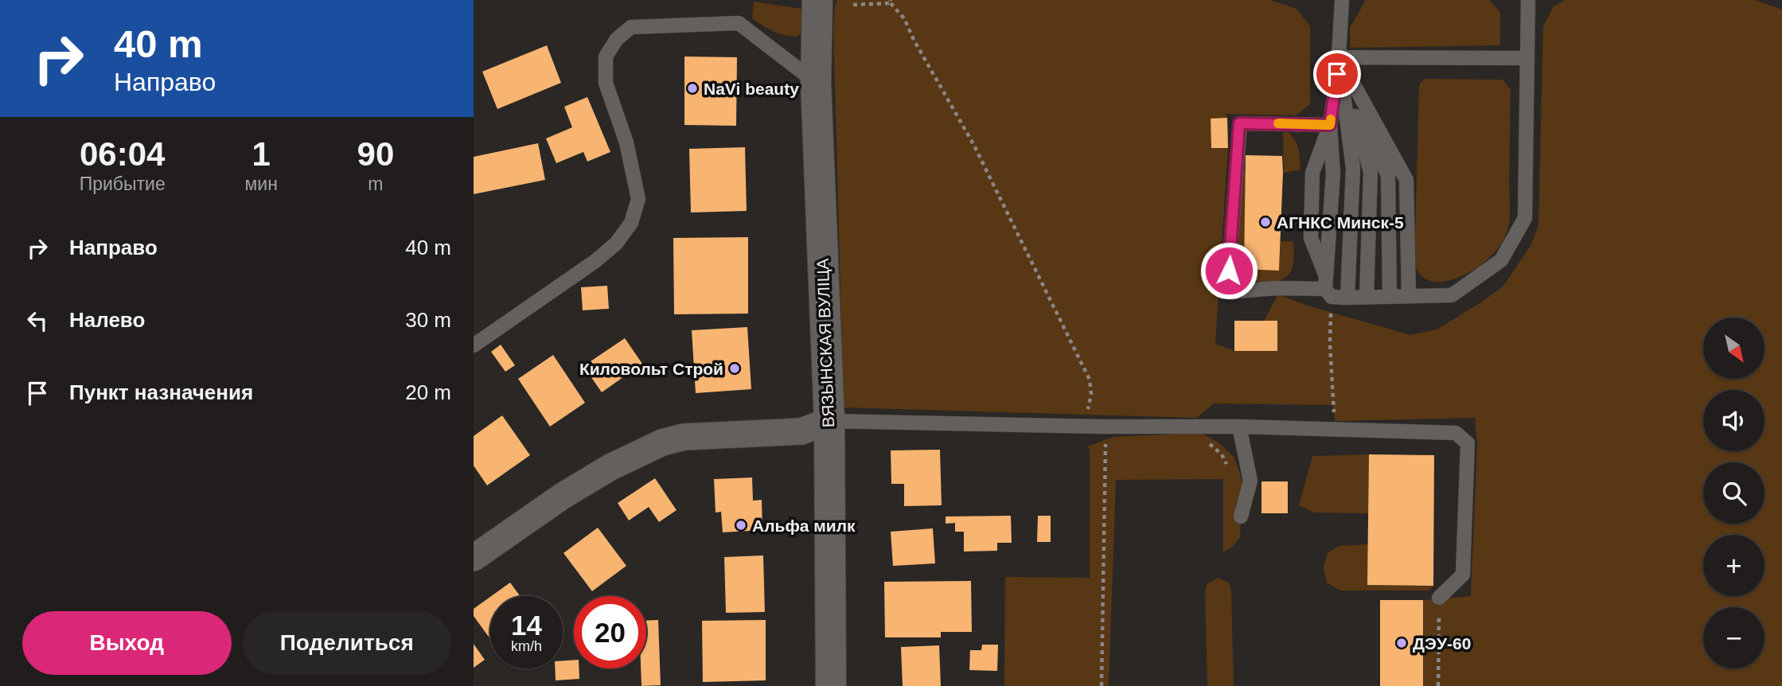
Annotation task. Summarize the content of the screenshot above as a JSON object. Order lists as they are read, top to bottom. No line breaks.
{"streets":{"street":["ВЯЗЫНСКАЯ ВУЛІЦА"]},"places":["NaVi beauty","АГНКС Минск-5","Киловольт Строй","Альфа милк","ДЭУ-60"],"north":"bottom right","page":{"turn":["40 m","Направо"],"eta":["06:04","Прибытие","1","мин","90","m"],"list":[{"name":"Направо","value":"40 m"},{"name":"Налево","value":"30 m"},{"name":"Пункт назначения","value":"20 m"}],"map_buttons":["+","−"],"speed":"14 km/h","limit":"20","buttons":["Выход","Поделиться"]}}
